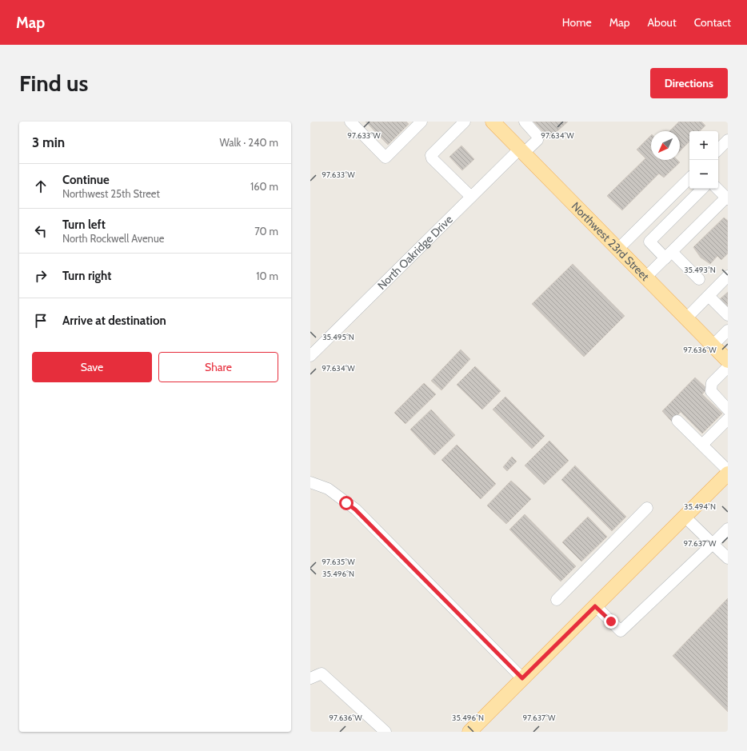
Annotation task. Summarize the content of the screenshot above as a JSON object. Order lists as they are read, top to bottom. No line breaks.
{"streets":{"main road":["Northwest 23rd Street"],"street":["North Oakridge Drive"]},"crossings":[["Northwest 23rd Street","North Oakridge Drive"]],"north":"bottom left","page":{"header":"Map","nav":["Home","Map","About","Contact"],"buttons":["Directions",["Save","Share"]],"title":"Find us","heading":["3 min","Walk · 240 m"],"map_buttons":["+","−"],"list":[["Continue","Northwest 25th Street","160 m"],["Turn left","North Rockwell Avenue","70 m"],["Turn right","10 m"],"Arrive at destination"]},"coordinates":["97.633°W","97.634°W","35.493°N","35.495°N","97.636°W","35.494°N","97.637°W","97.635°W","35.496°N"]}
